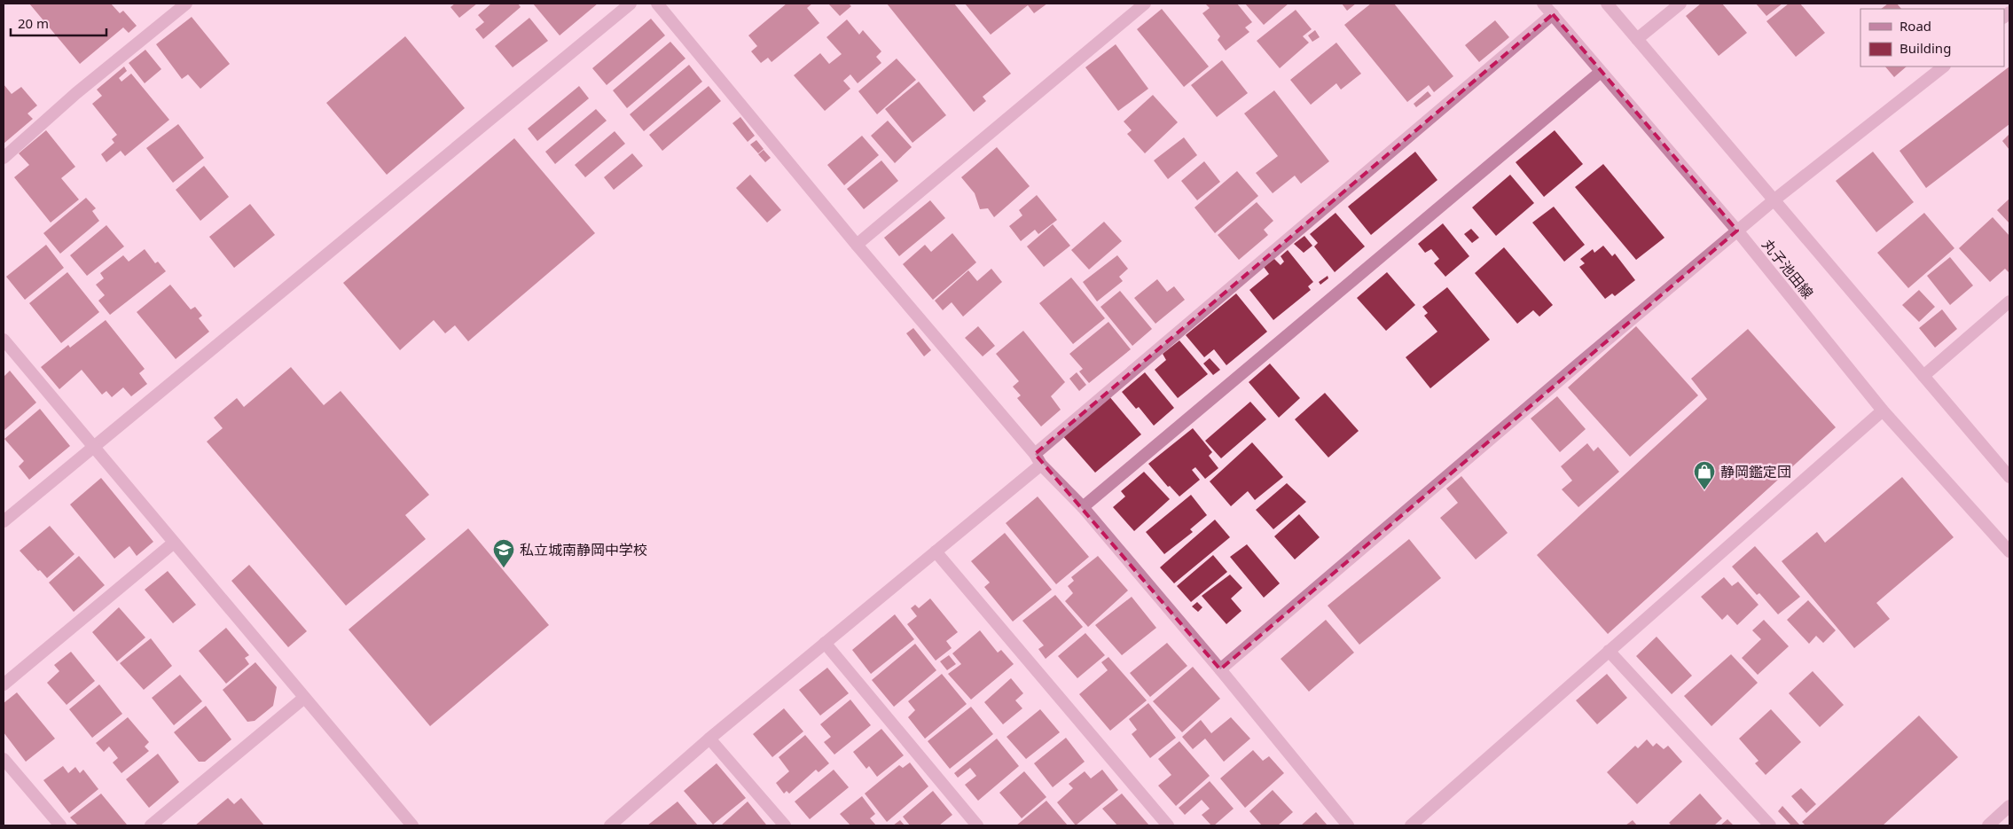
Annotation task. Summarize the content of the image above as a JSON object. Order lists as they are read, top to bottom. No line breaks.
{"streets":{"street":["丸子池田線"]},"places":{"shop":["静岡鑑定団"],"school or university":["私立城南静岡中学校"]},"legend":["Road","Building"],"scale_bar":"20 m"}
